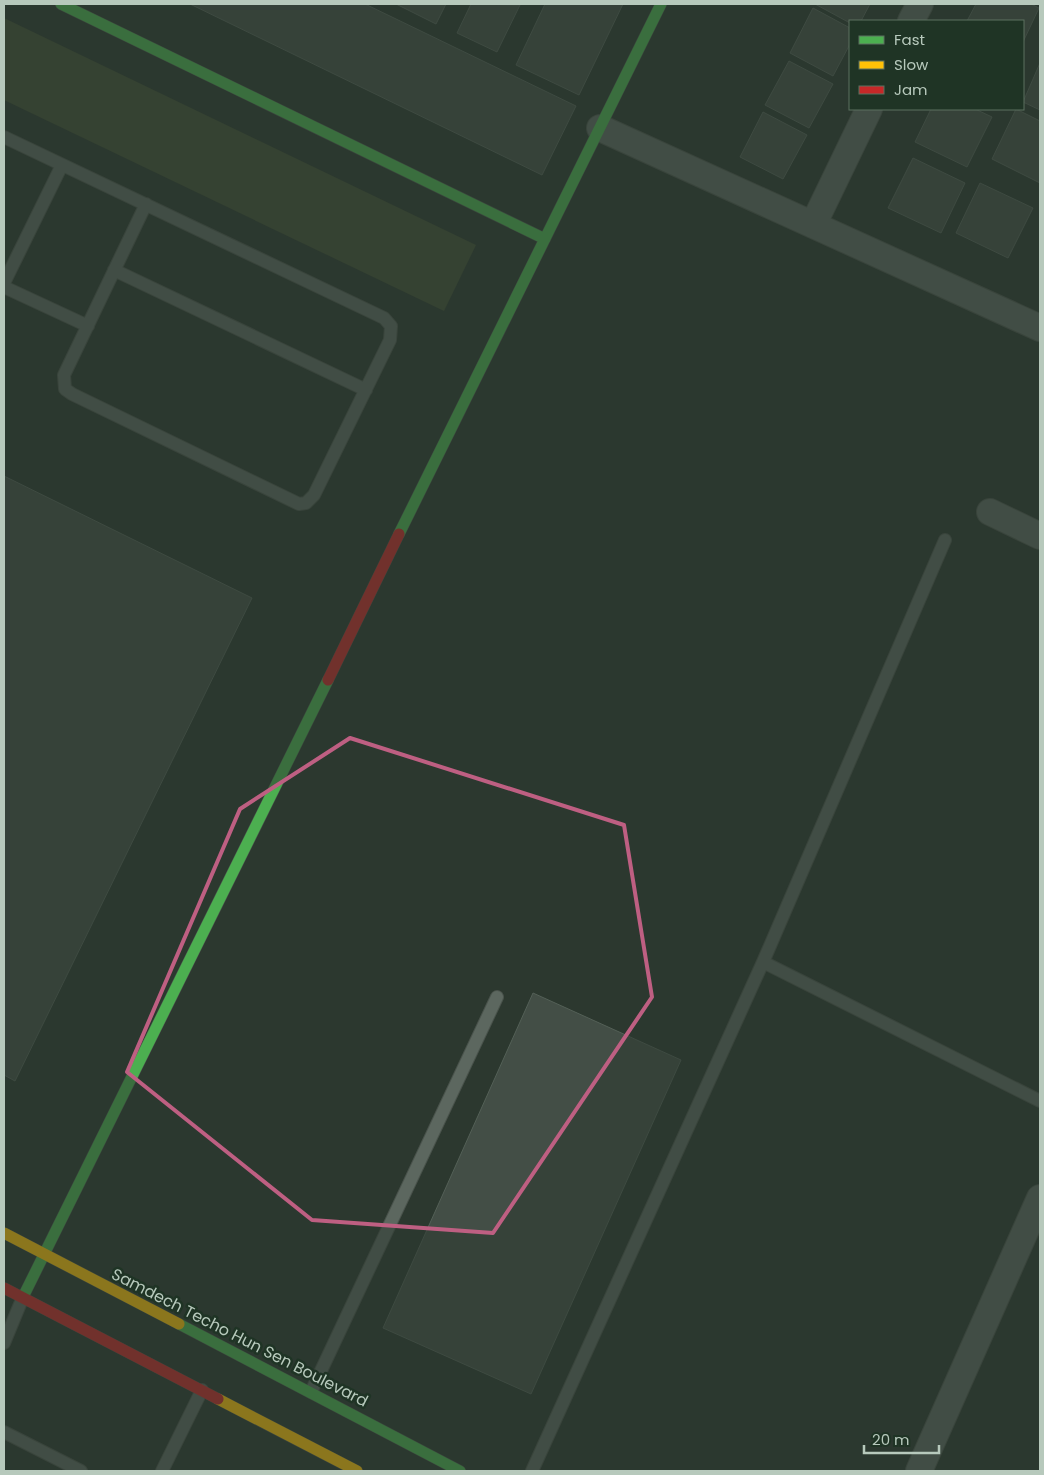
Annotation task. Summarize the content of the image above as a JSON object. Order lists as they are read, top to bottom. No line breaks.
{"streets":{"main road":["Samdech Techo Hun Sen Boulevard"]},"legend":["Fast","Slow","Jam"],"scale_bar":"20 m"}
